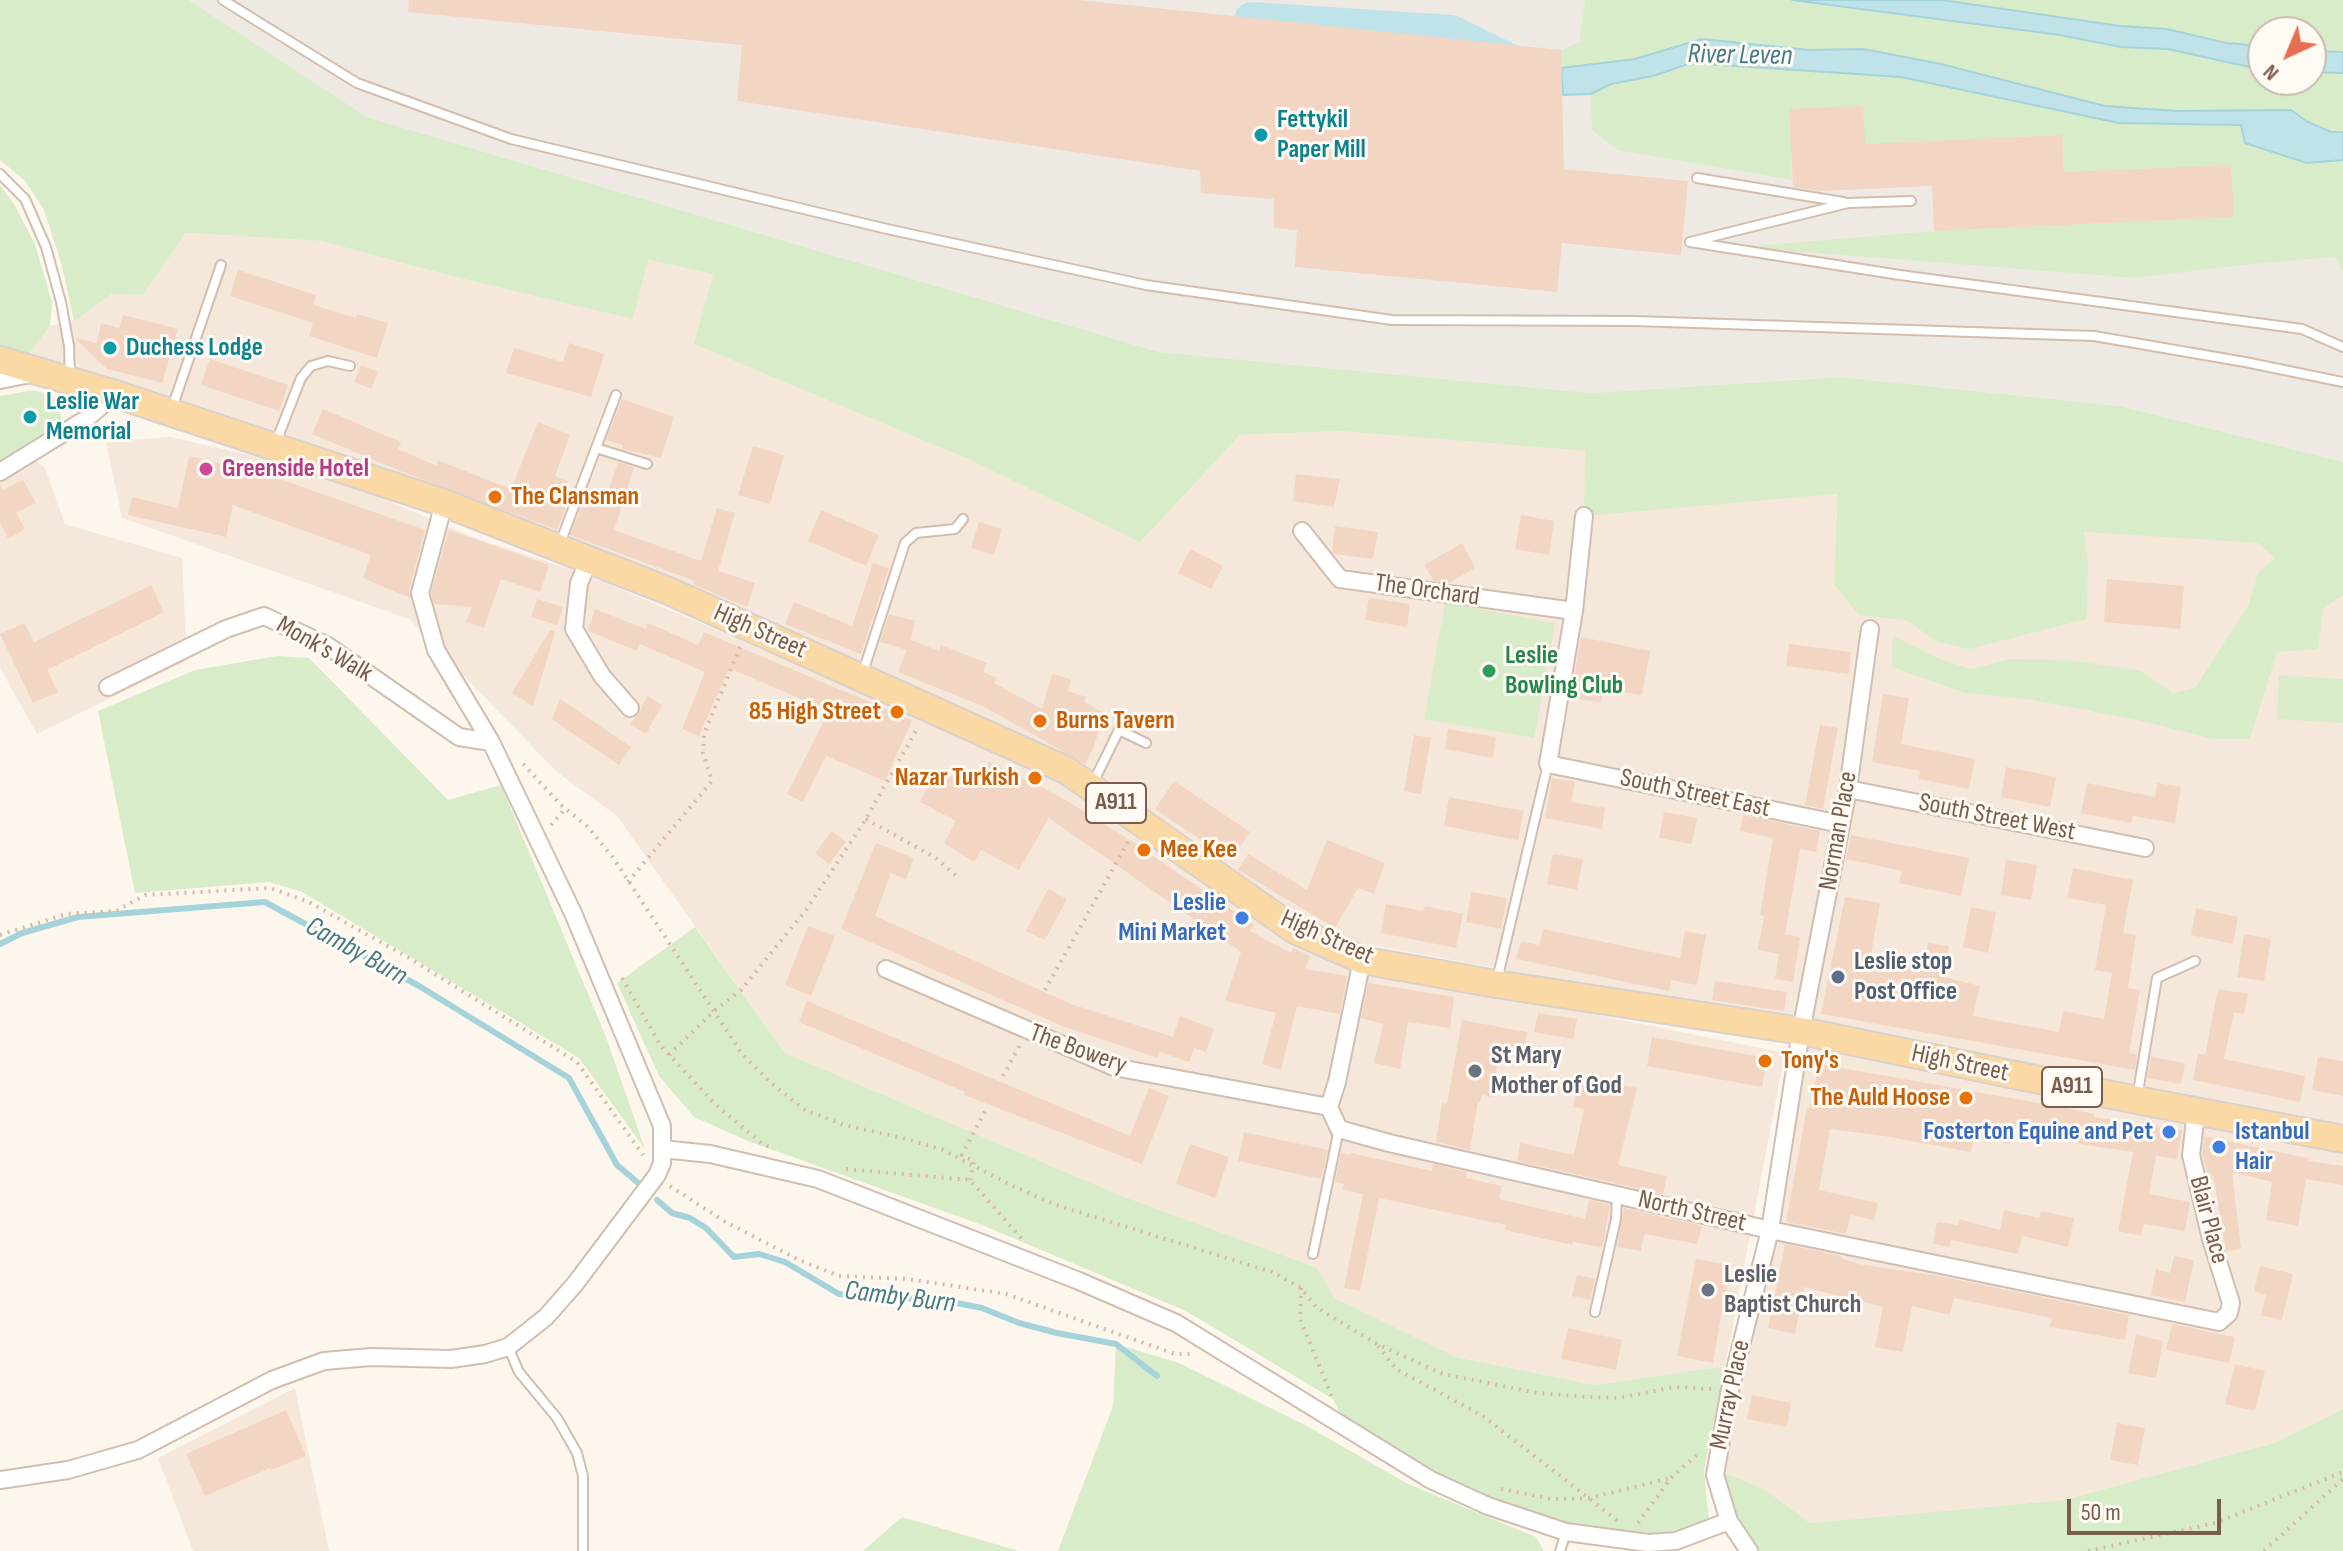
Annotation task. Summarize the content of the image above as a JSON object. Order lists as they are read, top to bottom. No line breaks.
{"streets":{"main road":["High Street","A911"],"street":["The Orchard","Monk's Walk","South Street East","South Street West","Norman Place","The Bowery","North Street","Blair Place","Murray Place"]},"crossings":[["High Street","A911"],["High Street","Norman Place"],["High Street","Blair Place"],["High Street","Murray Place"],["South Street East","Norman Place"],["South Street West","Norman Place"],["Norman Place","Murray Place"],["North Street","Blair Place"],["North Street","Murray Place"]],"water":["River Leven","Camby Burn"],"places":["Fettykil Paper Mill","Duchess Lodge","Leslie War Memorial","Greenside Hotel","The Clansman","Leslie Bowling Club","85 High Street","Burns Tavern","Nazar Turkish","Mee Kee","Leslie Mini Market","Leslie stop Post Office","Tony's","St Mary Mother of God","The Auld Hoose","Fosterton Equine and Pet","Istanbul Hair","Leslie Baptist Church"],"scale_bar":"50 m","north":"bottom left"}
